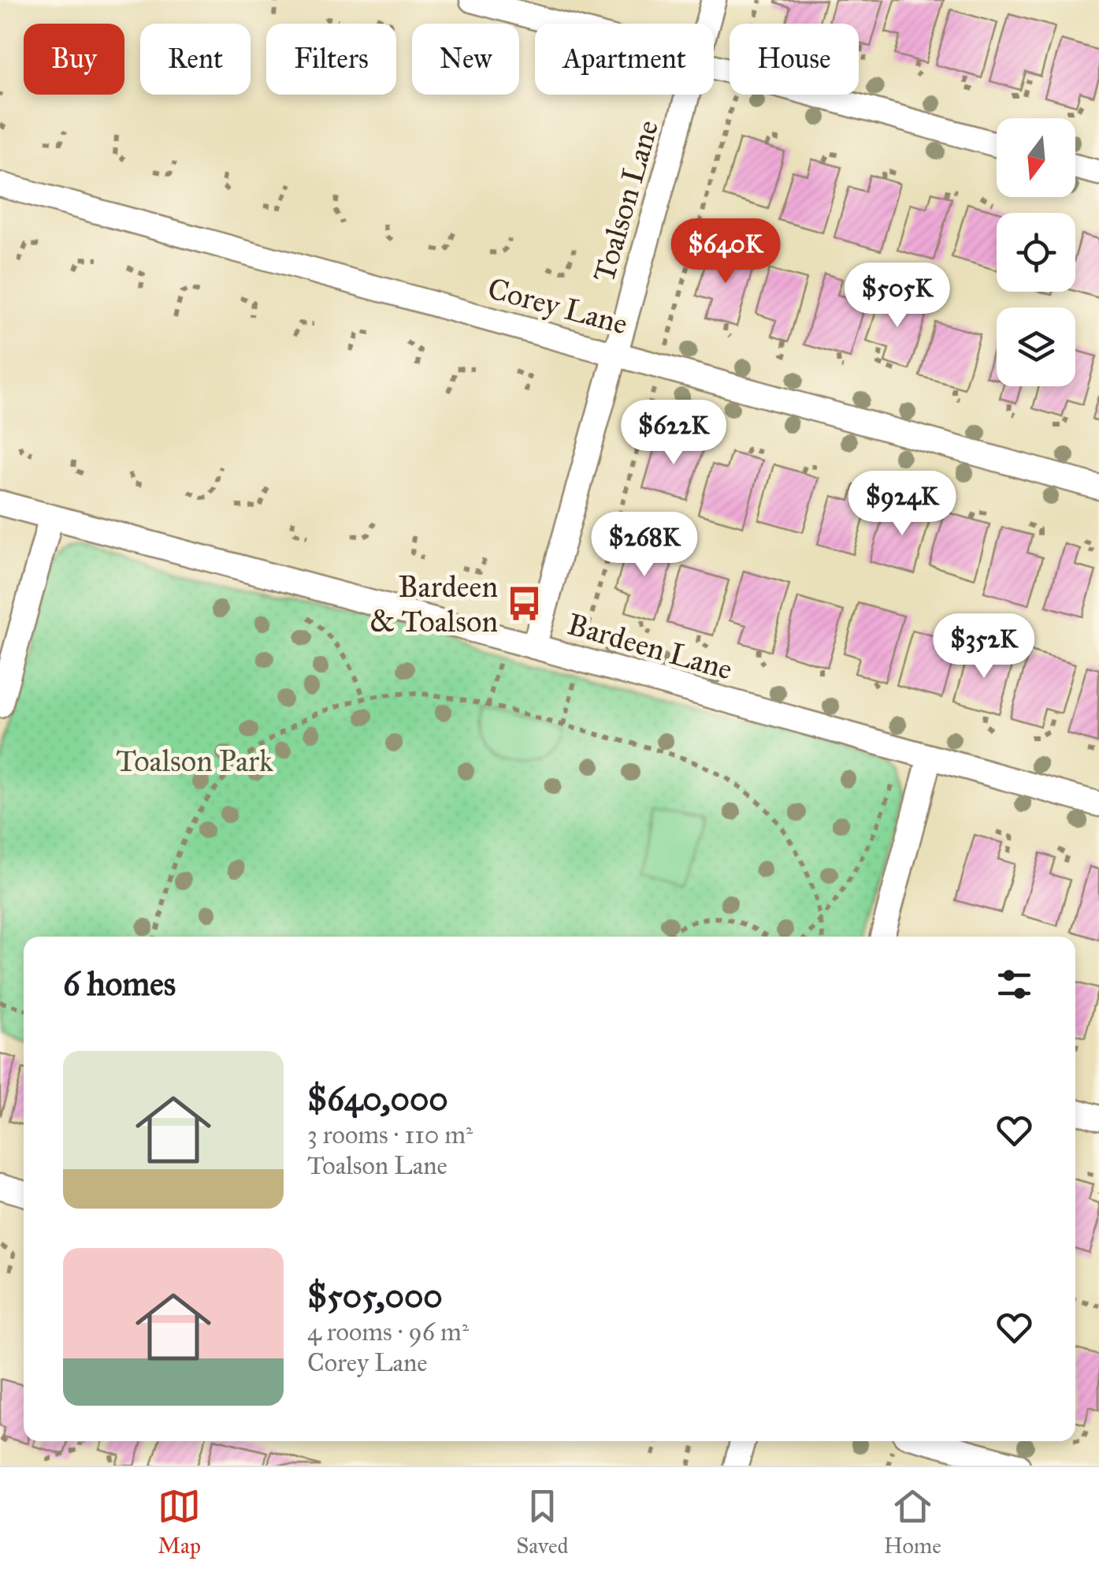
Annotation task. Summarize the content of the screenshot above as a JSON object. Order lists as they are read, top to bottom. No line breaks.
{"streets":{"street":["Toalson Lane","Corey Lane","Bardeen Lane"]},"crossings":[["Toalson Lane","Corey Lane"],["Toalson Lane","Bardeen Lane"]],"parks":["Toalson Park"],"places":{"bus stop":["Bardeen & Toalson"]},"north":"bottom","page":{"chip":["Buy","Rent","Filters","New","Apartment","House"],"price":["$640K","$505K","$622K","$924K","$268K","$352K"],"heading":"6 homes","list":[{"name":"$640,000","note":"3 rooms · 110 m² · Toalson Lane"},{"name":"$505,000","note":"4 rooms · 96 m² · Corey Lane"}],"tabs":["Map","Saved","Home"]}}
